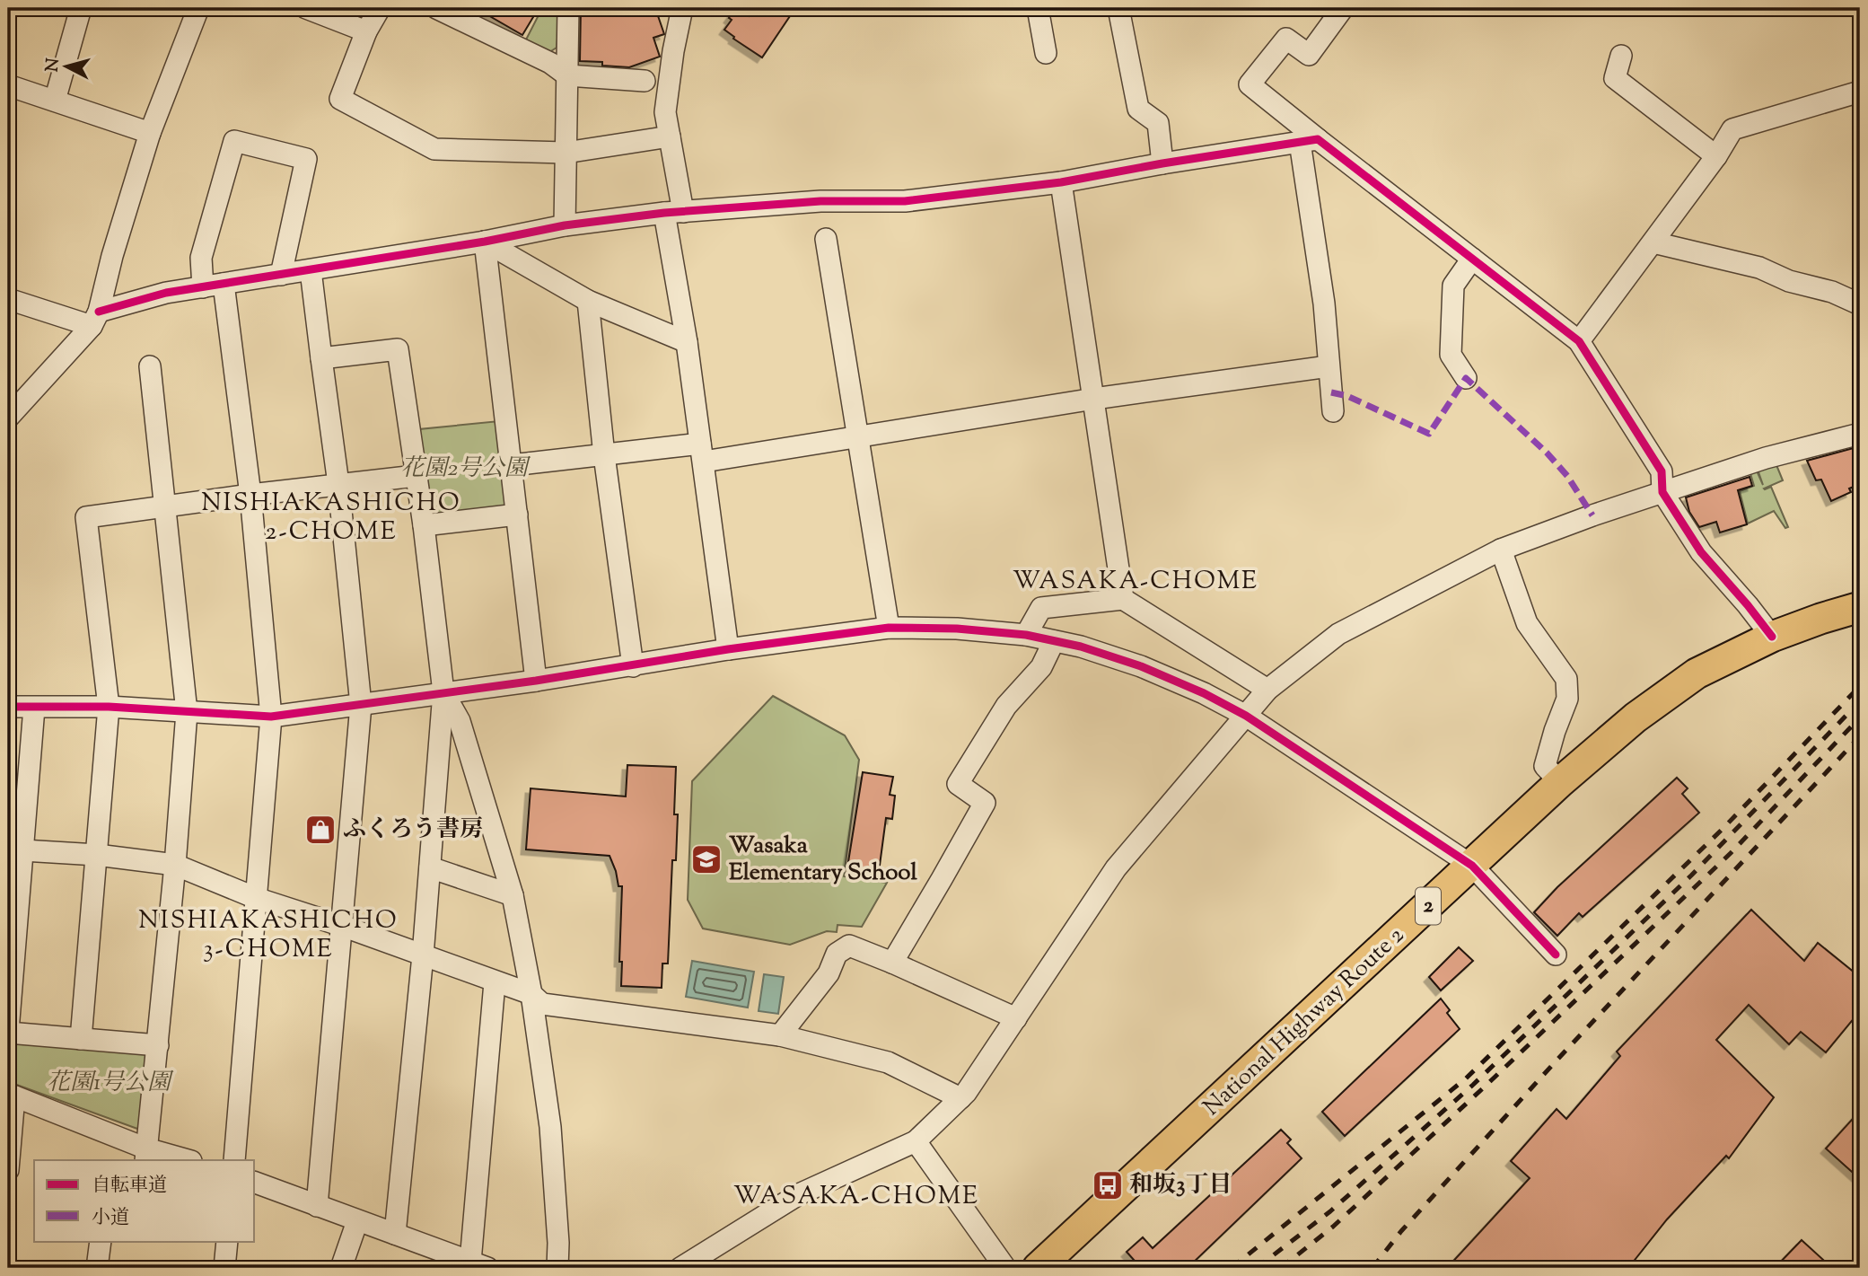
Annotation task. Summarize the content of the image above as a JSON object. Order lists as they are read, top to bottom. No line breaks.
{"streets":{"highway":["2","National Highway Route 2"]},"districts":["NISHIAKASHICHO 2-CHOME","WASAKA-CHOME","NISHIAKASHICHO 3-CHOME","WASAKA-CHOME"],"parks":["花園2号公園","花園1号公園"],"places":{"shop":["ふくろう書房"],"school or university":["Wasaka Elementary School"],"bus stop":["和坂3丁目"]},"legend":["自転車道","小道"],"north":"left"}
